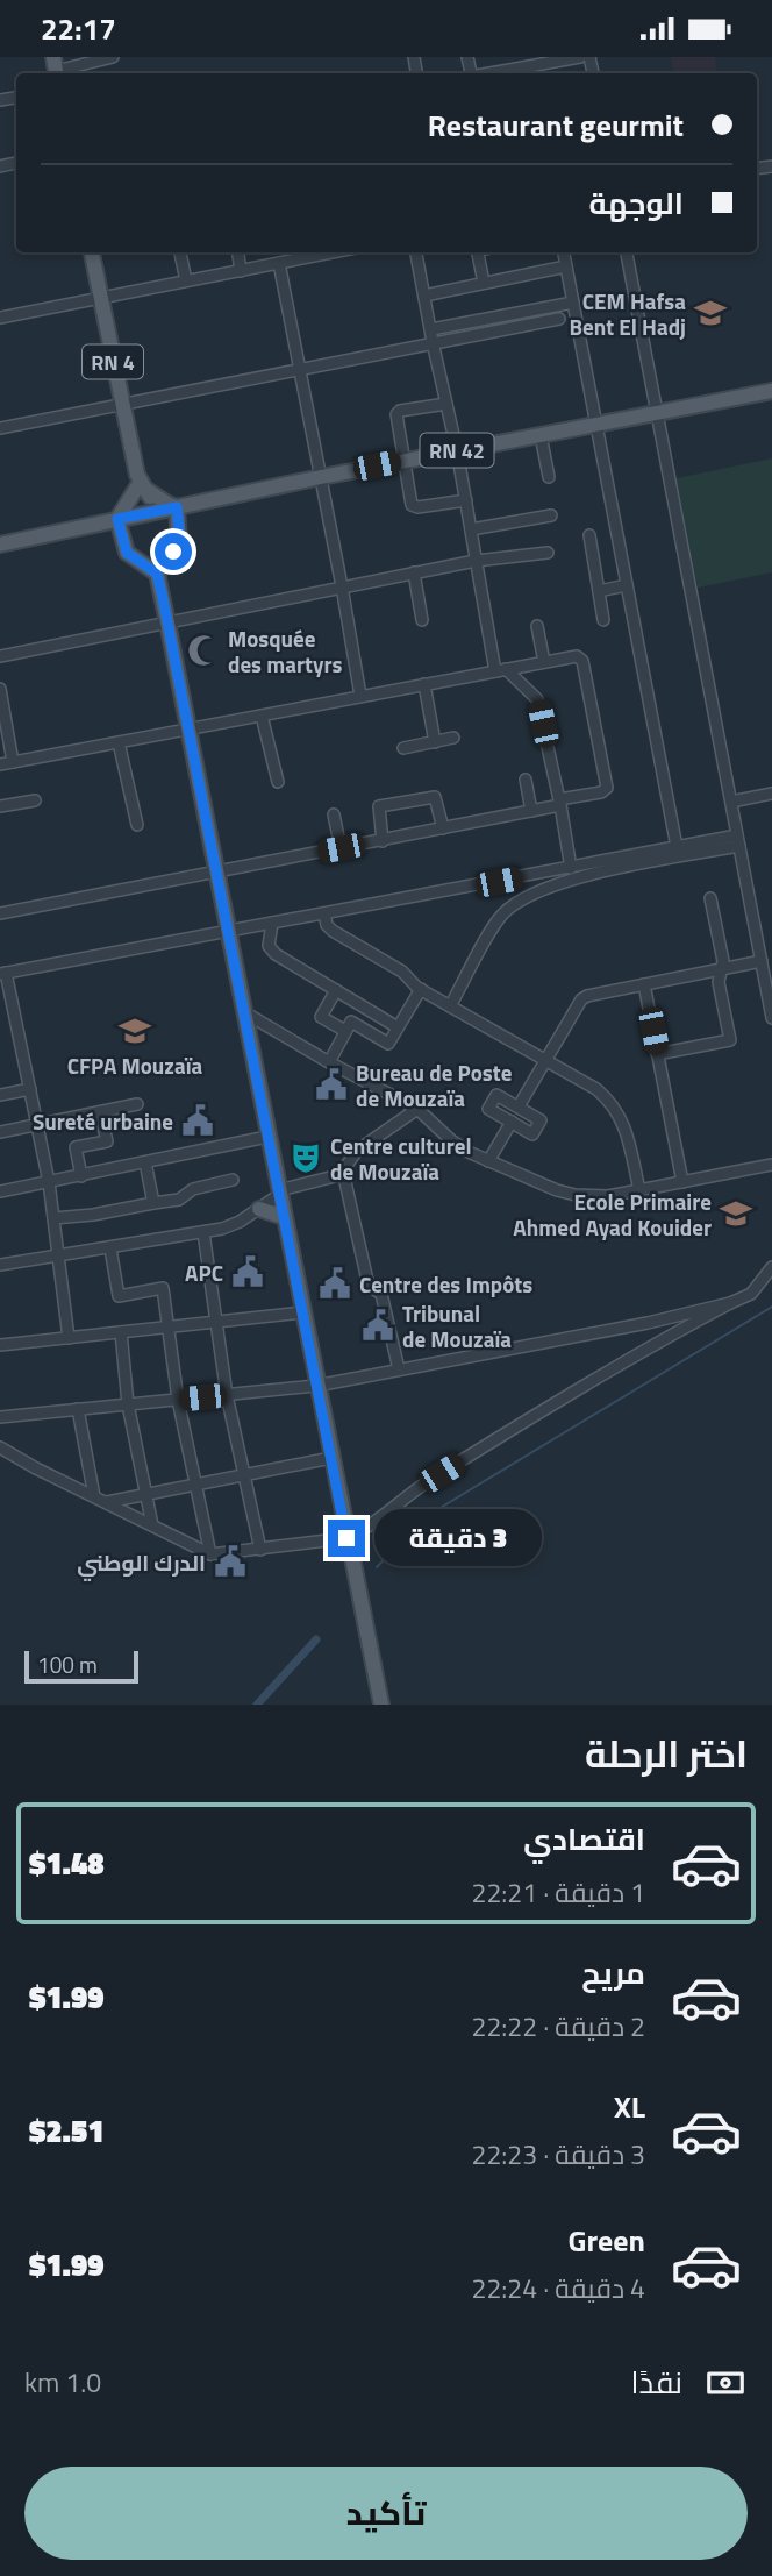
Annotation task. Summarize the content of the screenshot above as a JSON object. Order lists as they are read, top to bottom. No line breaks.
{"streets":{"main road":["RN 4","RN 42"]},"crossings":[["RN 4","RN 42"]],"places":{"school or university":["CEM Hafsa Bent El Hadj","CFPA Mouzaïa","Ecole Primaire Ahmed Ayad Kouider"],"mosque":["Mosquée des martyrs"],"public building":["Bureau de Poste de Mouzaïa","Sureté urbaine","APC","Centre des Impôts","Tribunal de Mouzaïa","الدرك الوطني"],"theatre":["Centre culturel de Mouzaïa"]},"scale_bar":"100 m","page":{"status":"22:17","banner":["Restaurant geurmit","الوجهة"],"bubble":"3 دقيقة","scale":"100 m","heading":"اختر الرحلة","list":[{"name":"اقتصادي","note":"1 دقيقة · 22:21","value":"$1.48"},{"name":"مريح","note":"2 دقيقة · 22:22","value":"$1.99"},{"name":"XL","note":"3 دقيقة · 22:23","value":"$2.51"},{"name":"Green","note":"4 دقيقة · 22:24","value":"$1.99"}],"pay":["نقدًا","1.0 km"],"buttons":"تأكيد"}}
